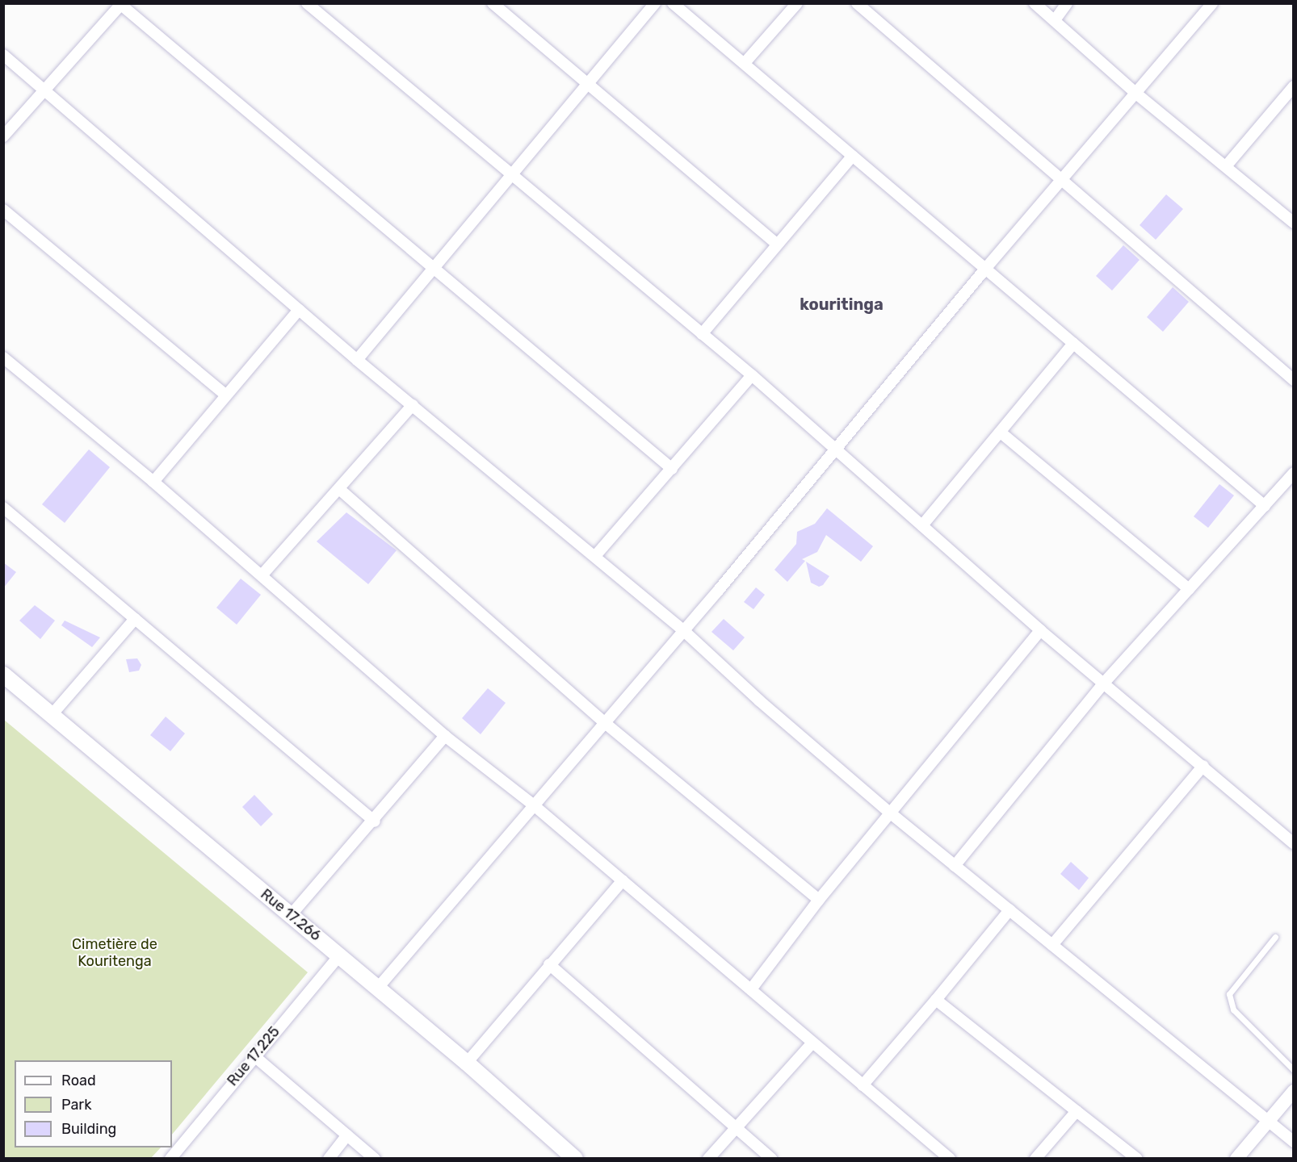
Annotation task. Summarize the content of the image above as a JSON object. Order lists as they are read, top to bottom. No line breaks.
{"streets":{"main road":["Rue 17.266"],"street":["Rue 17.225"]},"crossings":[["Rue 17.266","Rue 17.225"]],"districts":["kouritinga"],"parks":["Cimetière de Kouritenga"],"legend":["Road","Park","Building"]}
